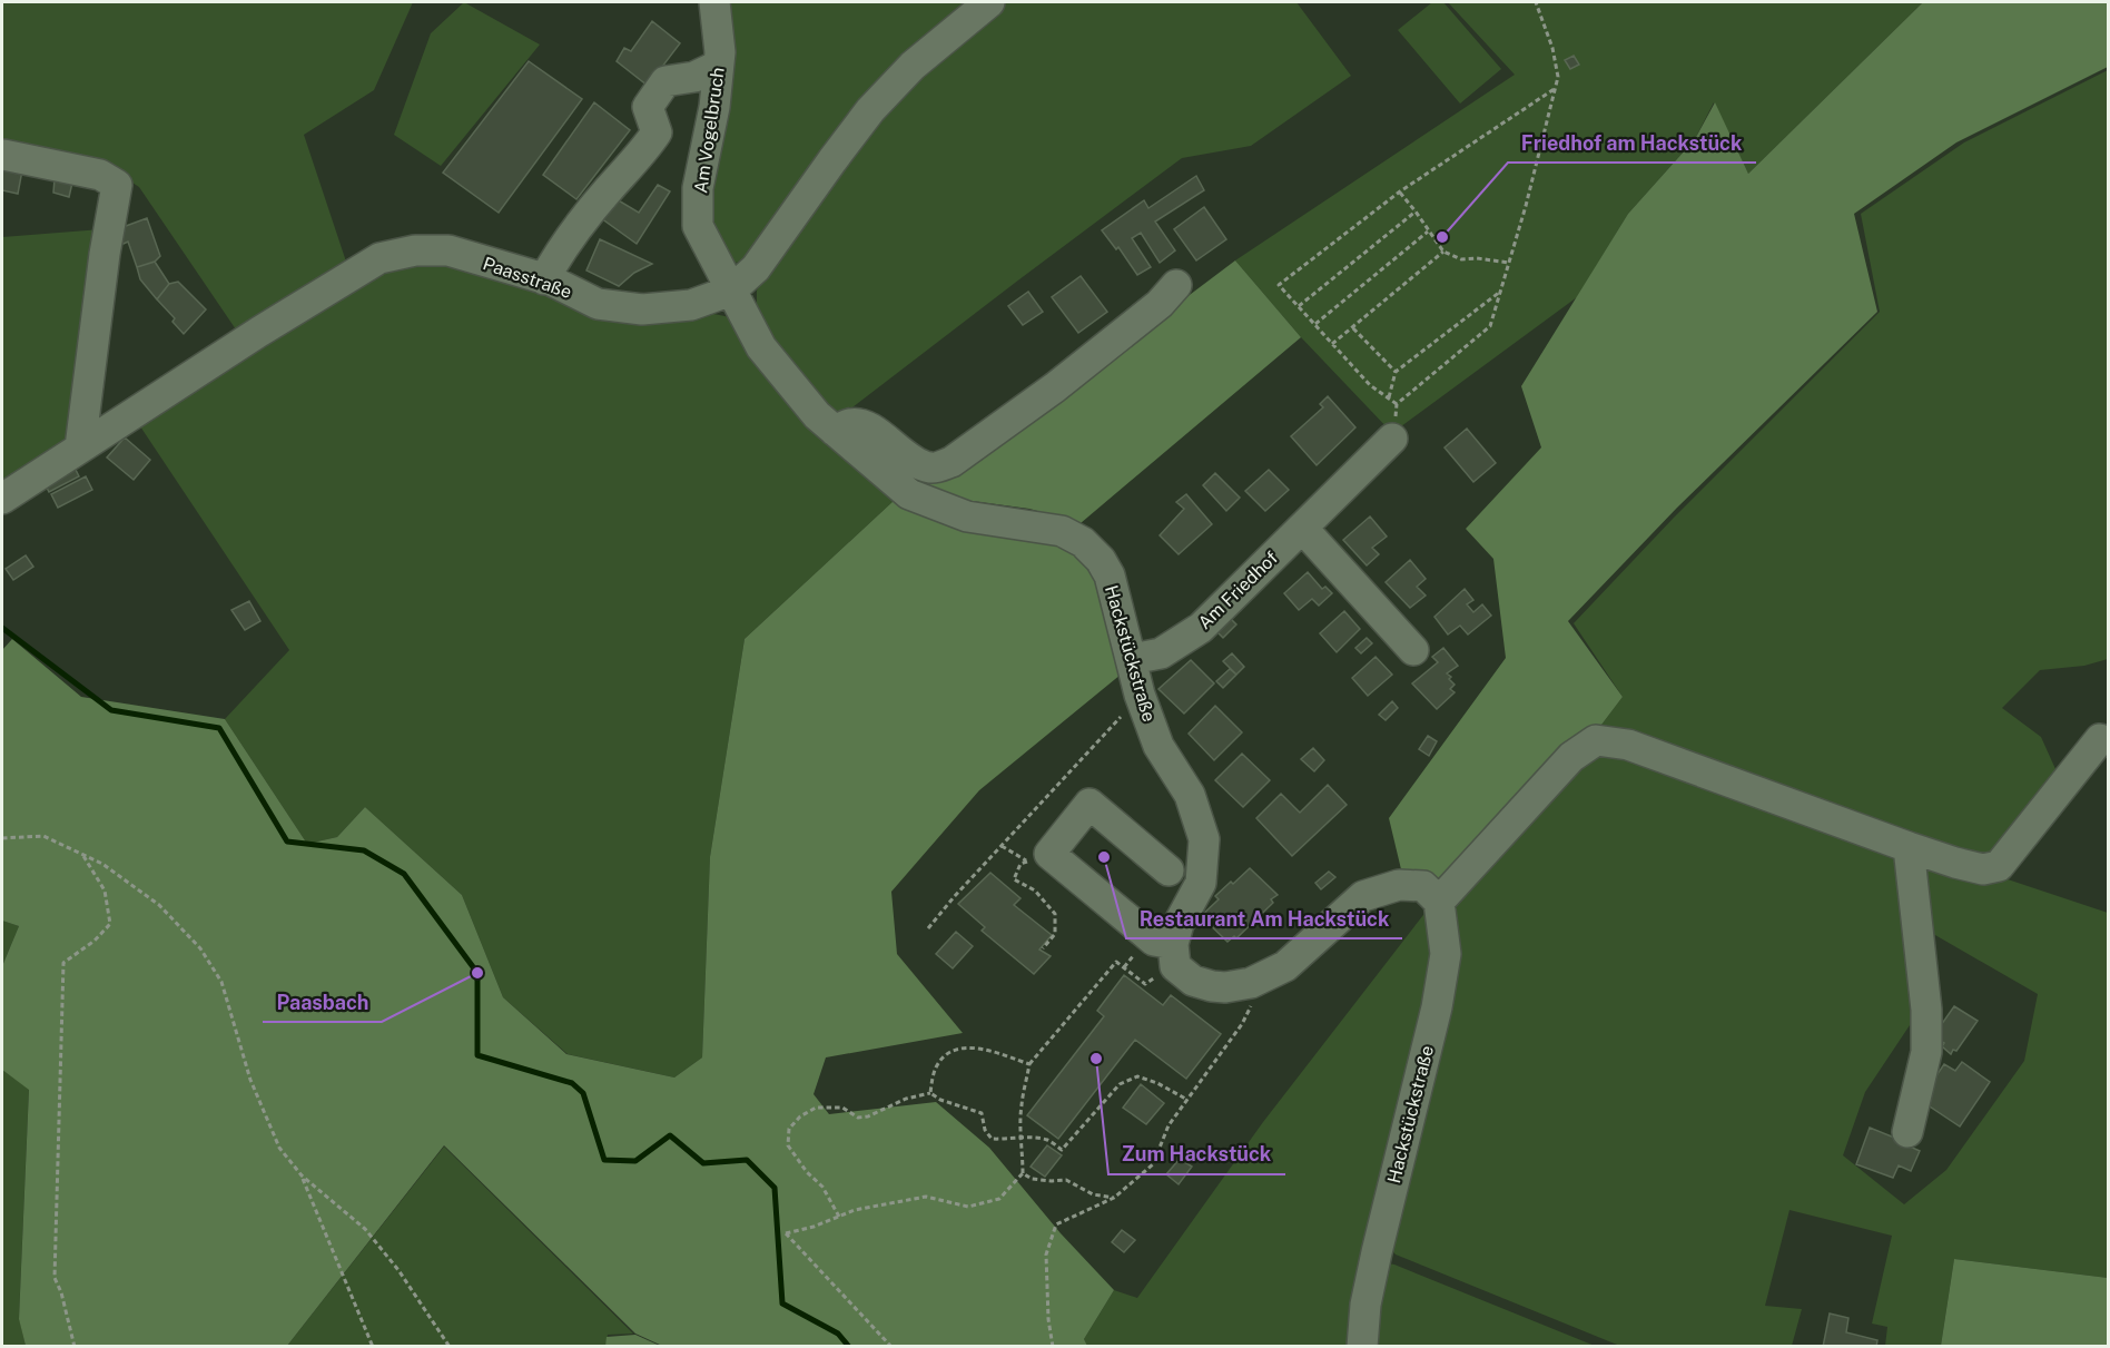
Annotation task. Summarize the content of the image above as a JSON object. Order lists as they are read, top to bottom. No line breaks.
{"streets":{"street":["Am Vogelbruch","Paasstraße","Am Friedhof","Hackstückstraße"]},"crossings":[["Am Vogelbruch","Paasstraße"],["Am Vogelbruch","Hackstückstraße"],["Paasstraße","Hackstückstraße"],["Am Friedhof","Hackstückstraße"]],"places":["Friedhof am Hackstück","Restaurant Am Hackstück","Paasbach","Zum Hackstück"]}
